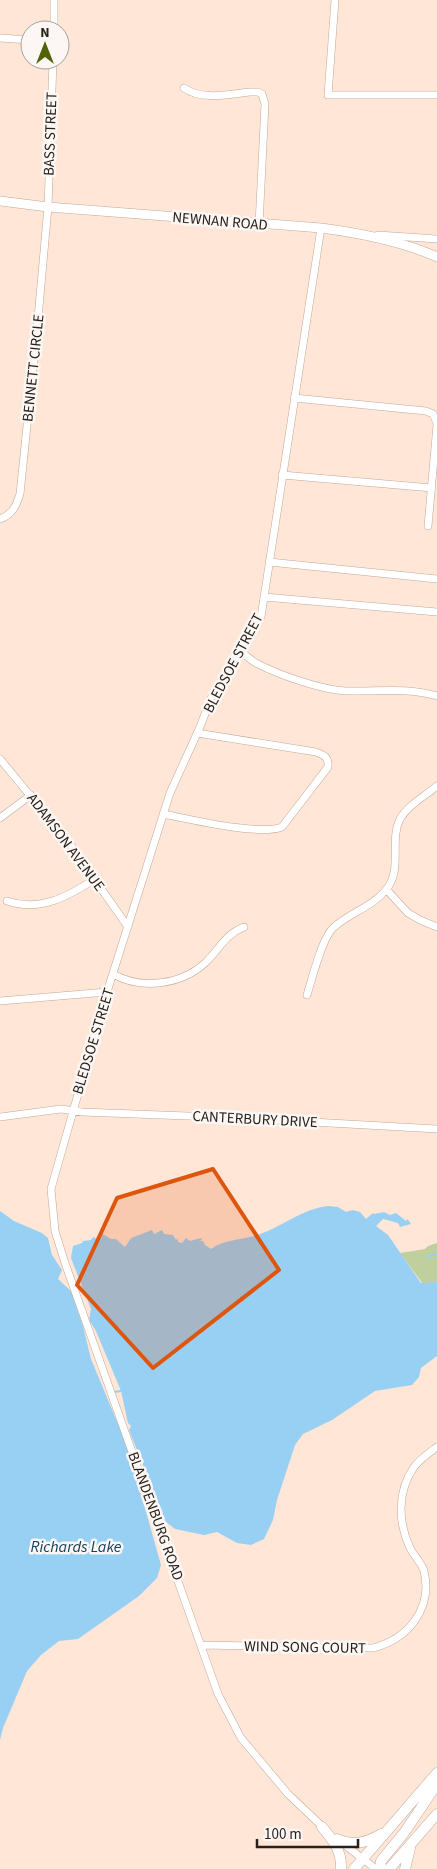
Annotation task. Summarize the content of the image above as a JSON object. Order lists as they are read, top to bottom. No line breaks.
{"streets":{"main road":["NEWNAN ROAD"],"street":["BASS STREET","BENNETT CIRCLE","BLEDSOE STREET","ADAMSON AVENUE","CANTERBURY DRIVE","BLANDENBURG ROAD","WIND SONG COURT"]},"crossings":[["BASS STREET","NEWNAN ROAD"],["BASS STREET","BENNETT CIRCLE"],["NEWNAN ROAD","BENNETT CIRCLE"],["NEWNAN ROAD","BLEDSOE STREET"],["BLEDSOE STREET","ADAMSON AVENUE"],["BLEDSOE STREET","CANTERBURY DRIVE"],["BLEDSOE STREET","BLANDENBURG ROAD"],["CANTERBURY DRIVE","BLANDENBURG ROAD"],["BLANDENBURG ROAD","WIND SONG COURT"]],"water":["Richards Lake"],"scale_bar":"100 m","north":"top"}
